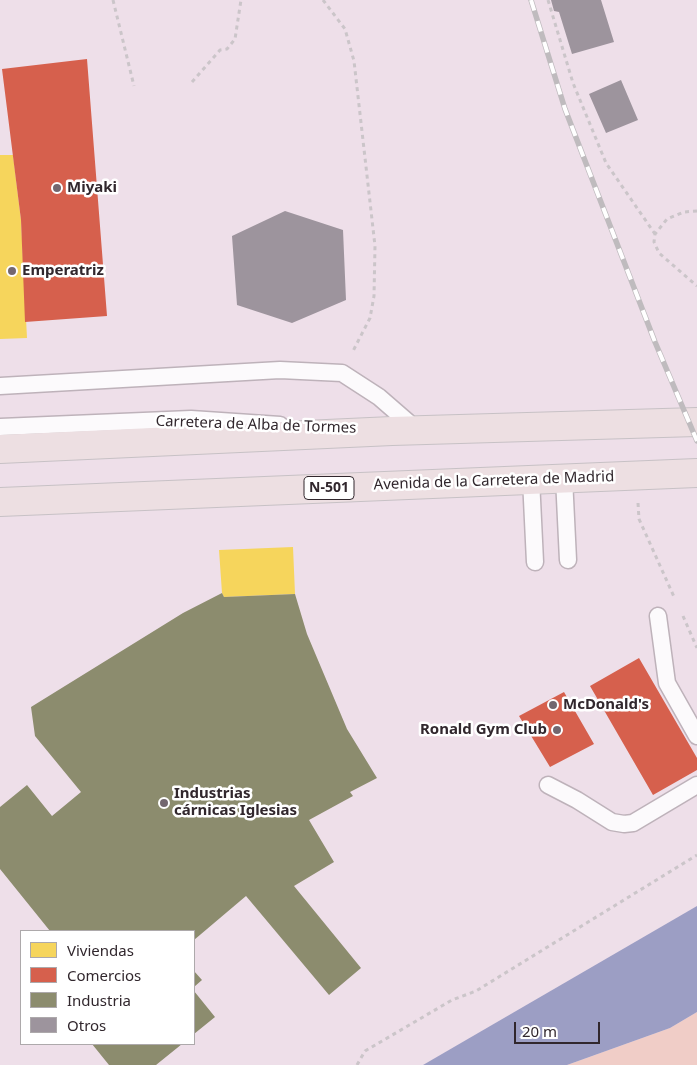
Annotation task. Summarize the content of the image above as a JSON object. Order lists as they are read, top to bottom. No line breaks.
{"streets":{"highway":["Avenida de la Carretera de Madrid","N-501"],"lane":["Carretera de Alba de Tormes"]},"crossings":[["Avenida de la Carretera de Madrid","N-501"]],"places":["Miyaki","Emperatriz","McDonald's","Ronald Gym Club","Industrias cárnicas Iglesias"],"legend":["Viviendas","Comercios","Industria","Otros"],"scale_bar":"20 m"}
